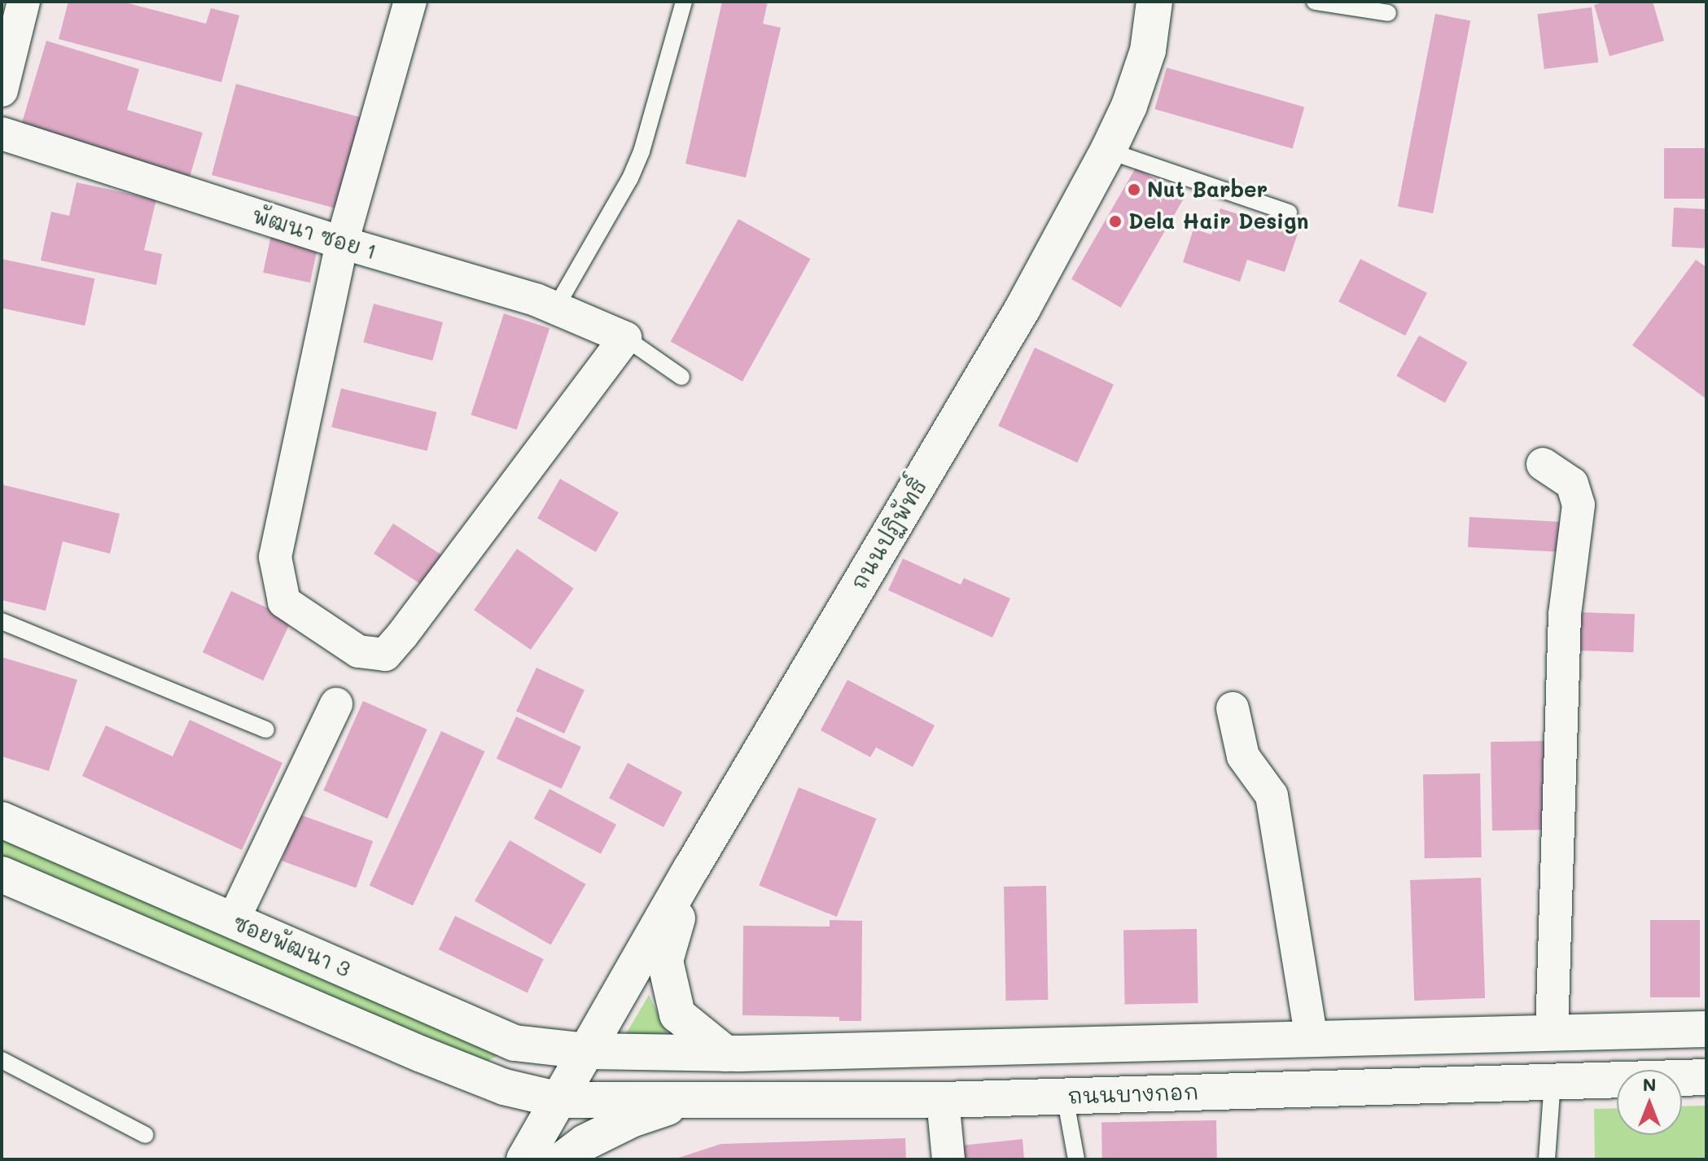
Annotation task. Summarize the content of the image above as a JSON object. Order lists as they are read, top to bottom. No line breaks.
{"streets":{"main road":["ถนนปฏิพัทธิ์","ซอยพัฒนา 3","ถนนบางกอก"],"street":["พัฒนา ซอย 1"]},"crossings":[["ถนนปฏิพัทธิ์","ซอยพัฒนา 3"],["ถนนปฏิพัทธิ์","ถนนบางกอก"]],"places":["Nut Barber","Dela Hair Design"],"north":"top"}
